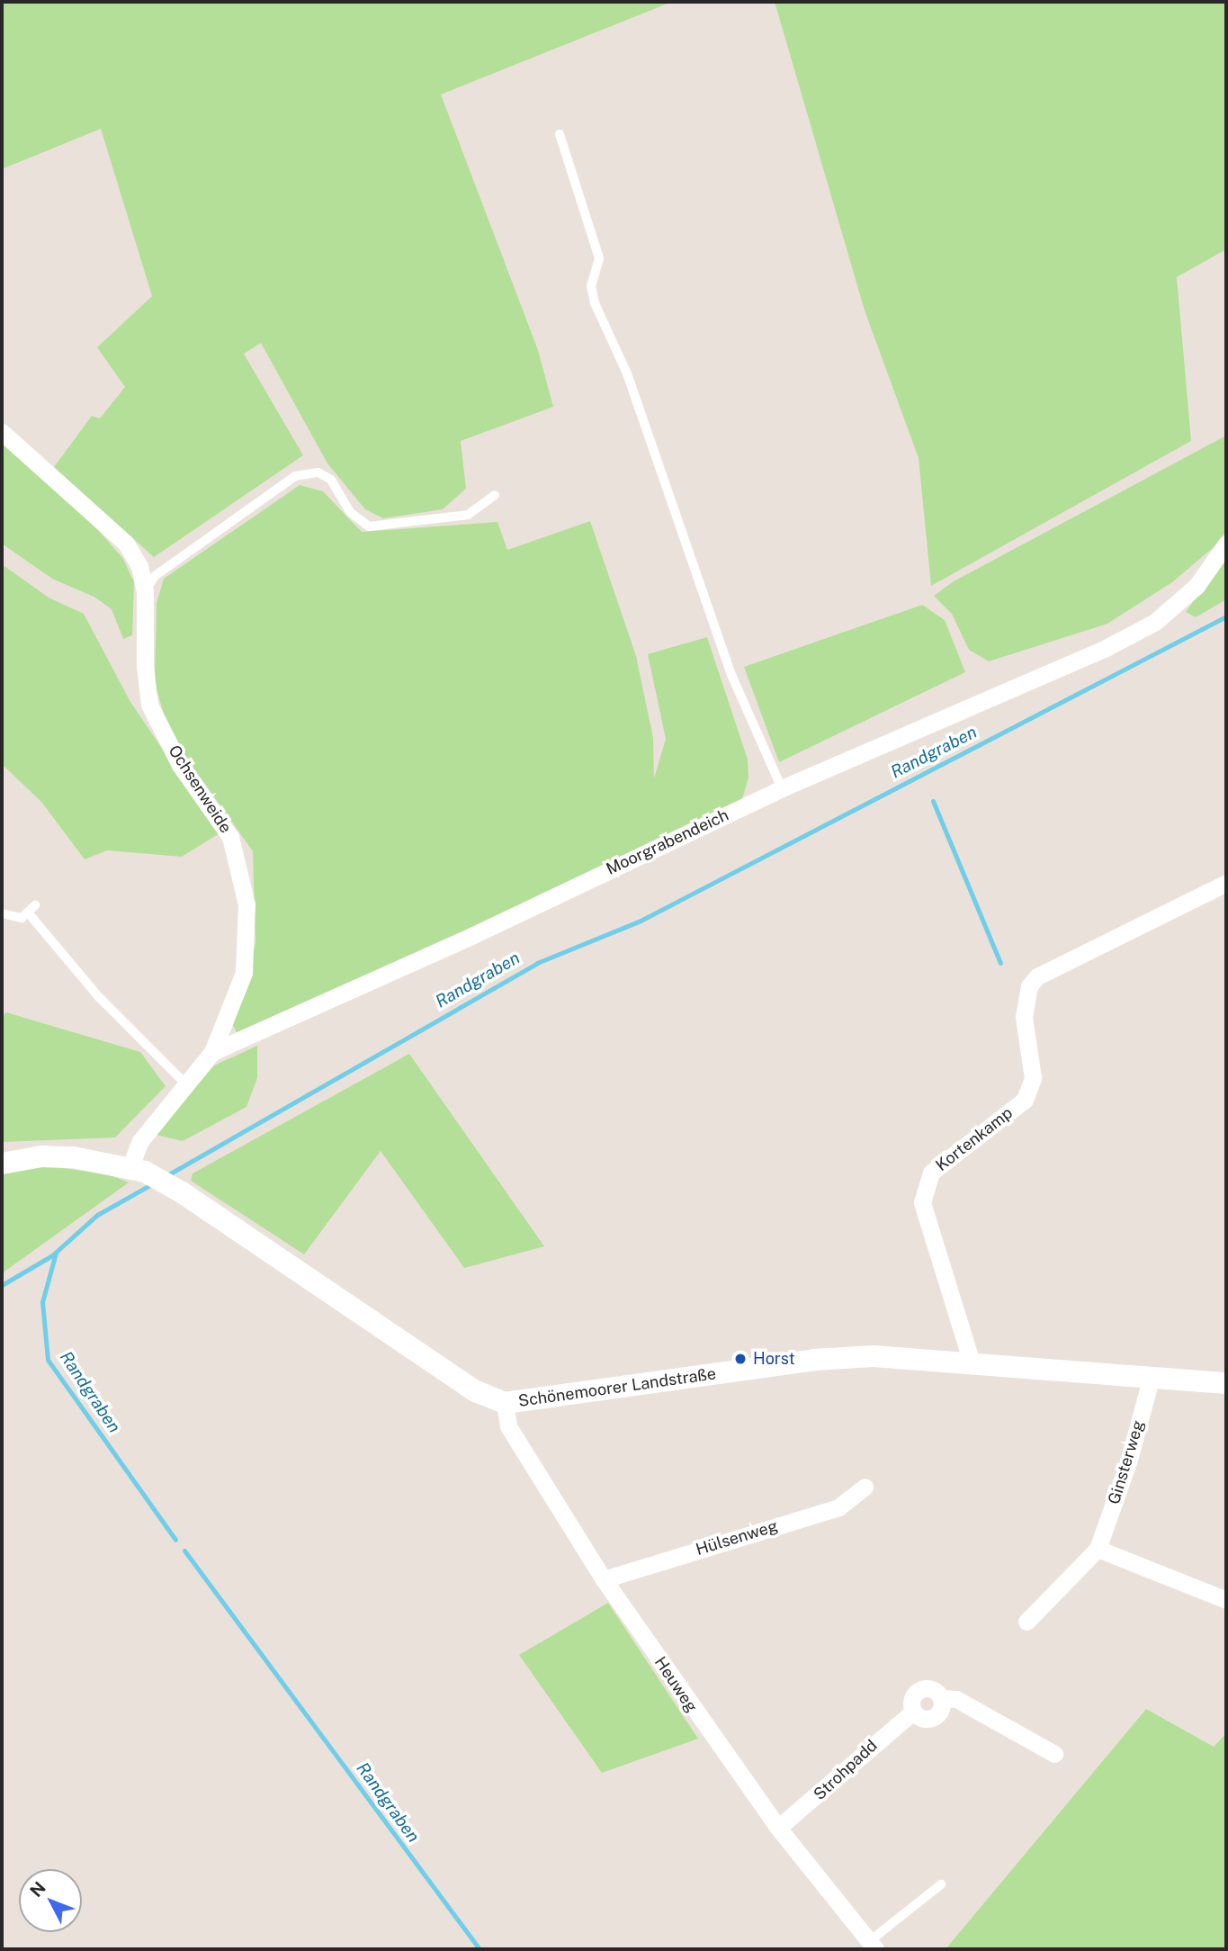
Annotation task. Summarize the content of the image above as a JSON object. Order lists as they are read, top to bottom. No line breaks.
{"streets":{"street":["Ochsenweide","Moorgrabendeich","Kortenkamp","Schönemoorer Landstraße","Ginsterweg","Hülsenweg","Heuweg","Strohpadd"]},"crossings":[["Ochsenweide","Moorgrabendeich"],["Moorgrabendeich","Schönemoorer Landstraße"],["Kortenkamp","Schönemoorer Landstraße"],["Schönemoorer Landstraße","Ginsterweg"],["Schönemoorer Landstraße","Heuweg"],["Hülsenweg","Heuweg"],["Heuweg","Strohpadd"]],"water":["Randgraben"],"places":["Horst"],"north":"top left"}
